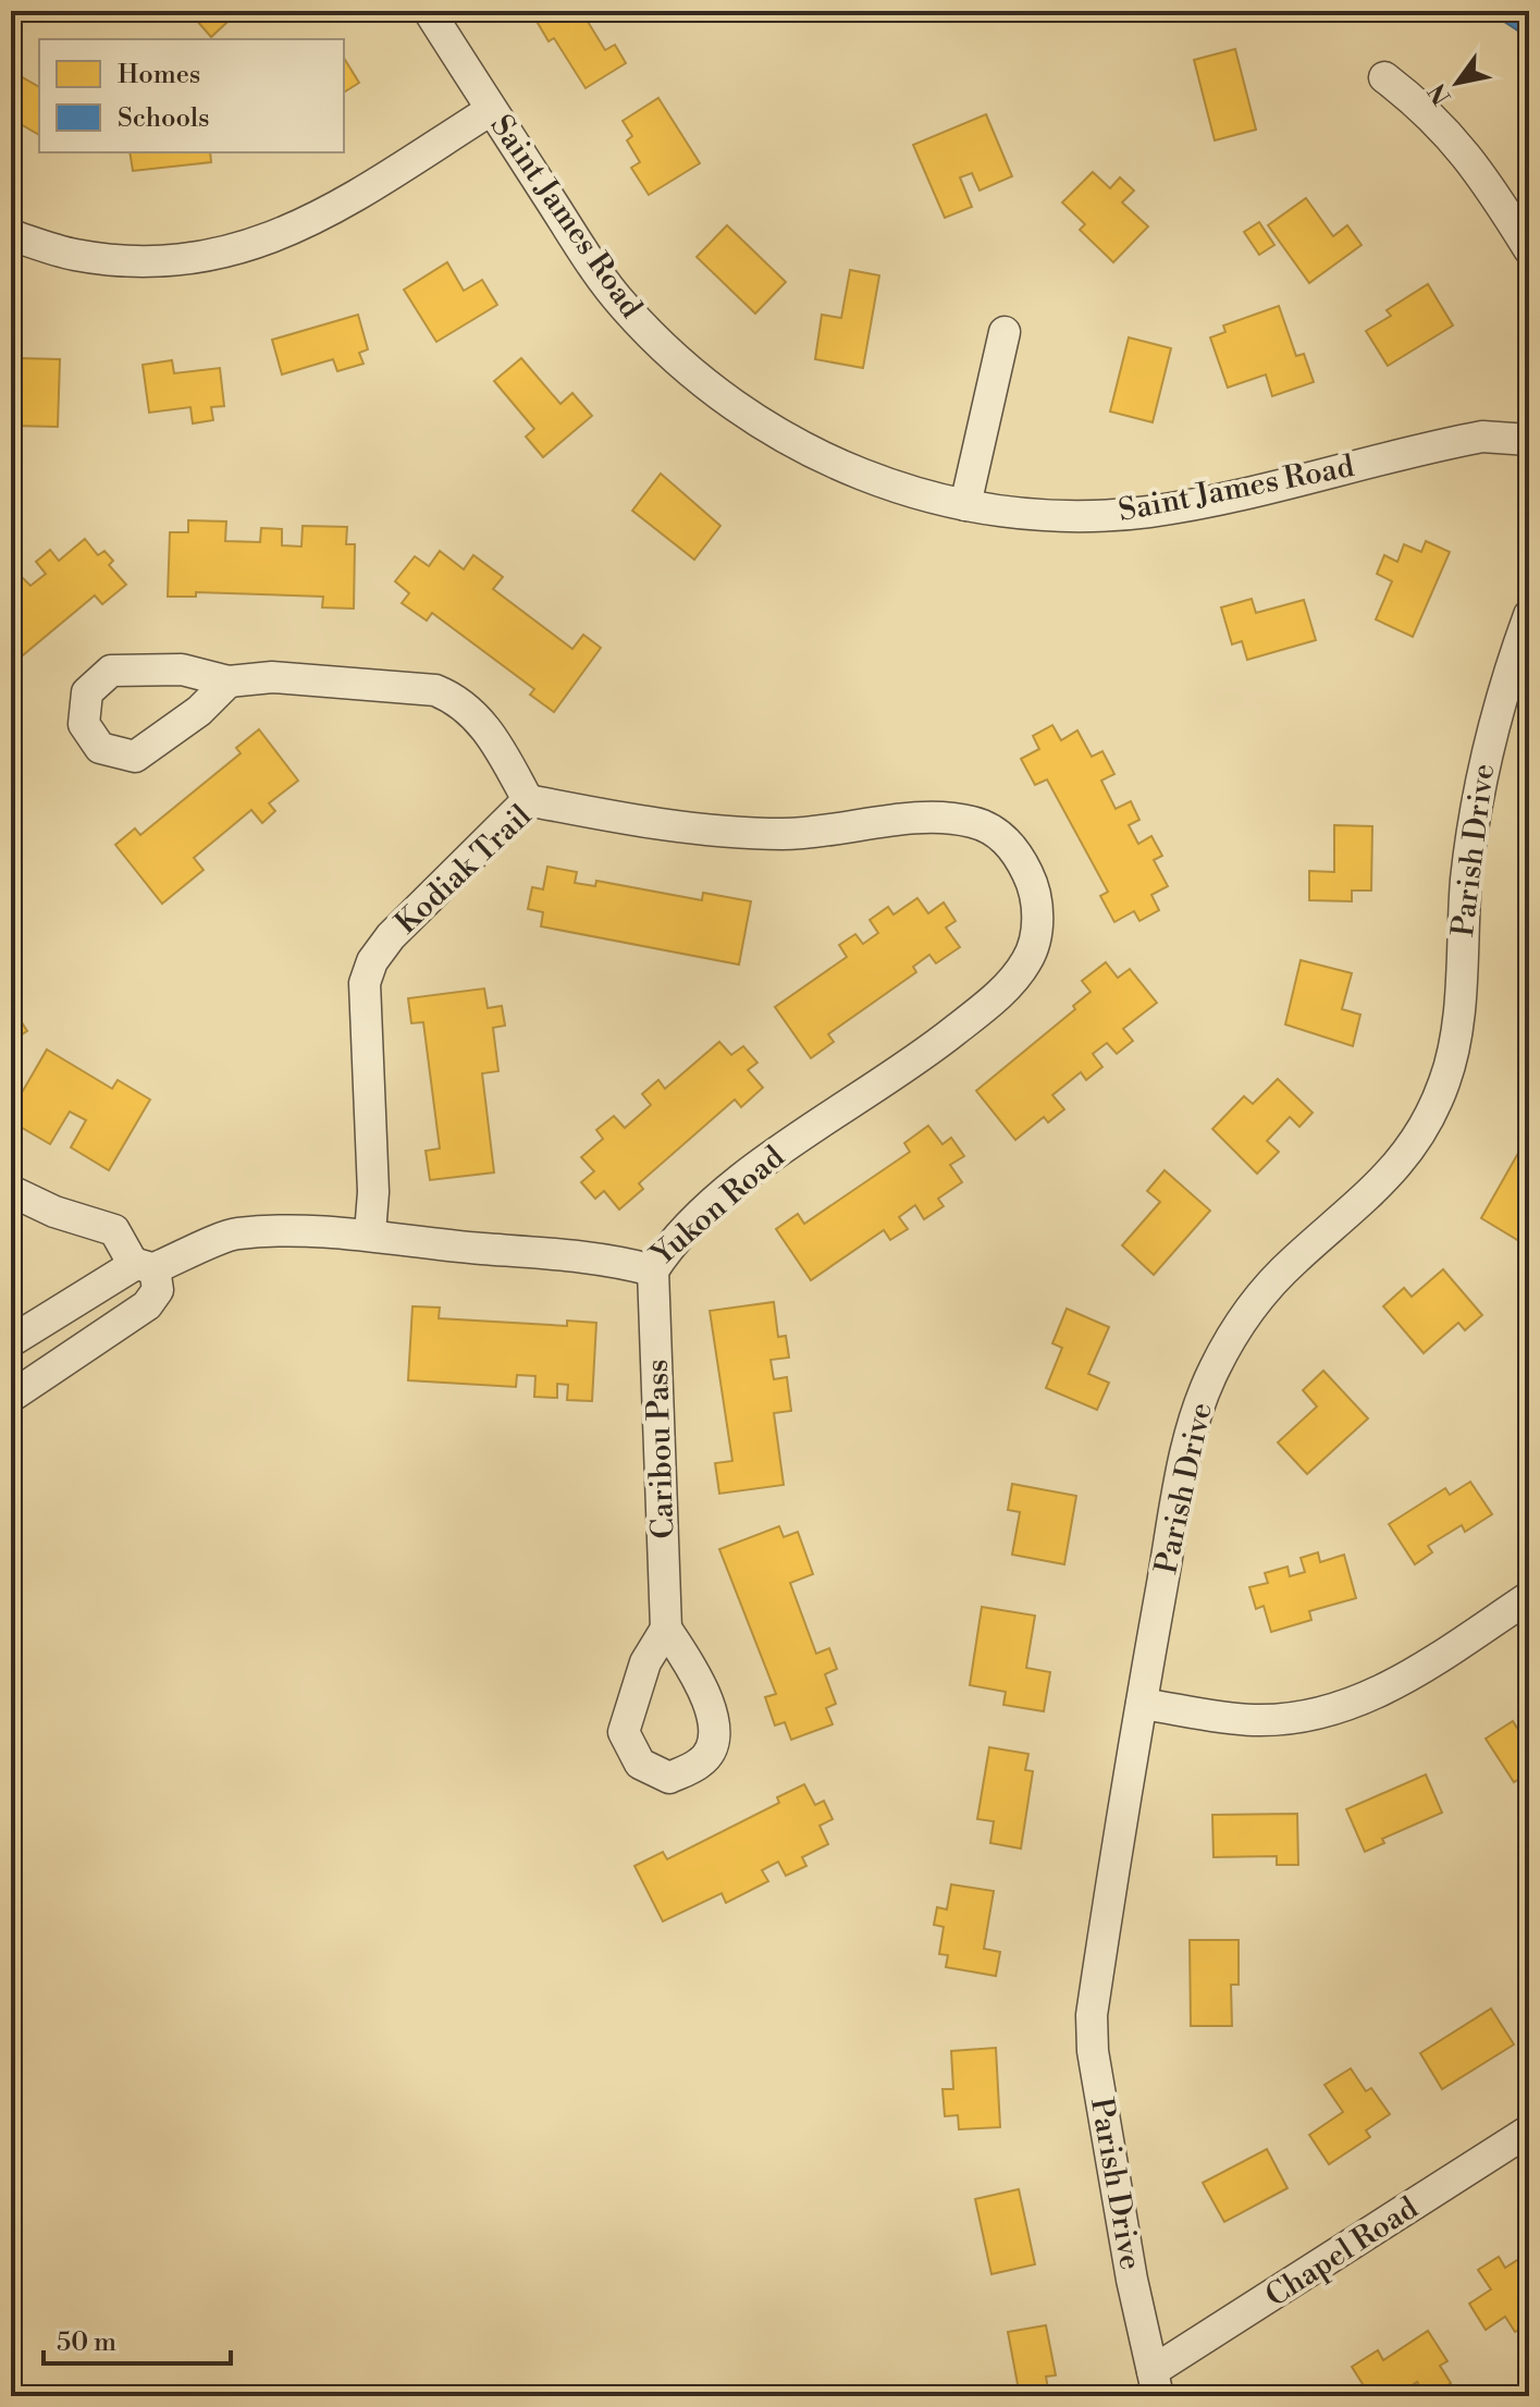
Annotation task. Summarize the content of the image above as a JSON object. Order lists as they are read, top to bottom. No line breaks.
{"streets":{"street":["Saint James Road","Parish Drive","Kodiak Trail","Yukon Road","Caribou Pass","Chapel Road"]},"crossings":[["Parish Drive","Chapel Road"],["Kodiak Trail","Yukon Road"],["Yukon Road","Caribou Pass"]],"legend":["Homes","Schools"],"scale_bar":"50 m","north":"bottom left"}
